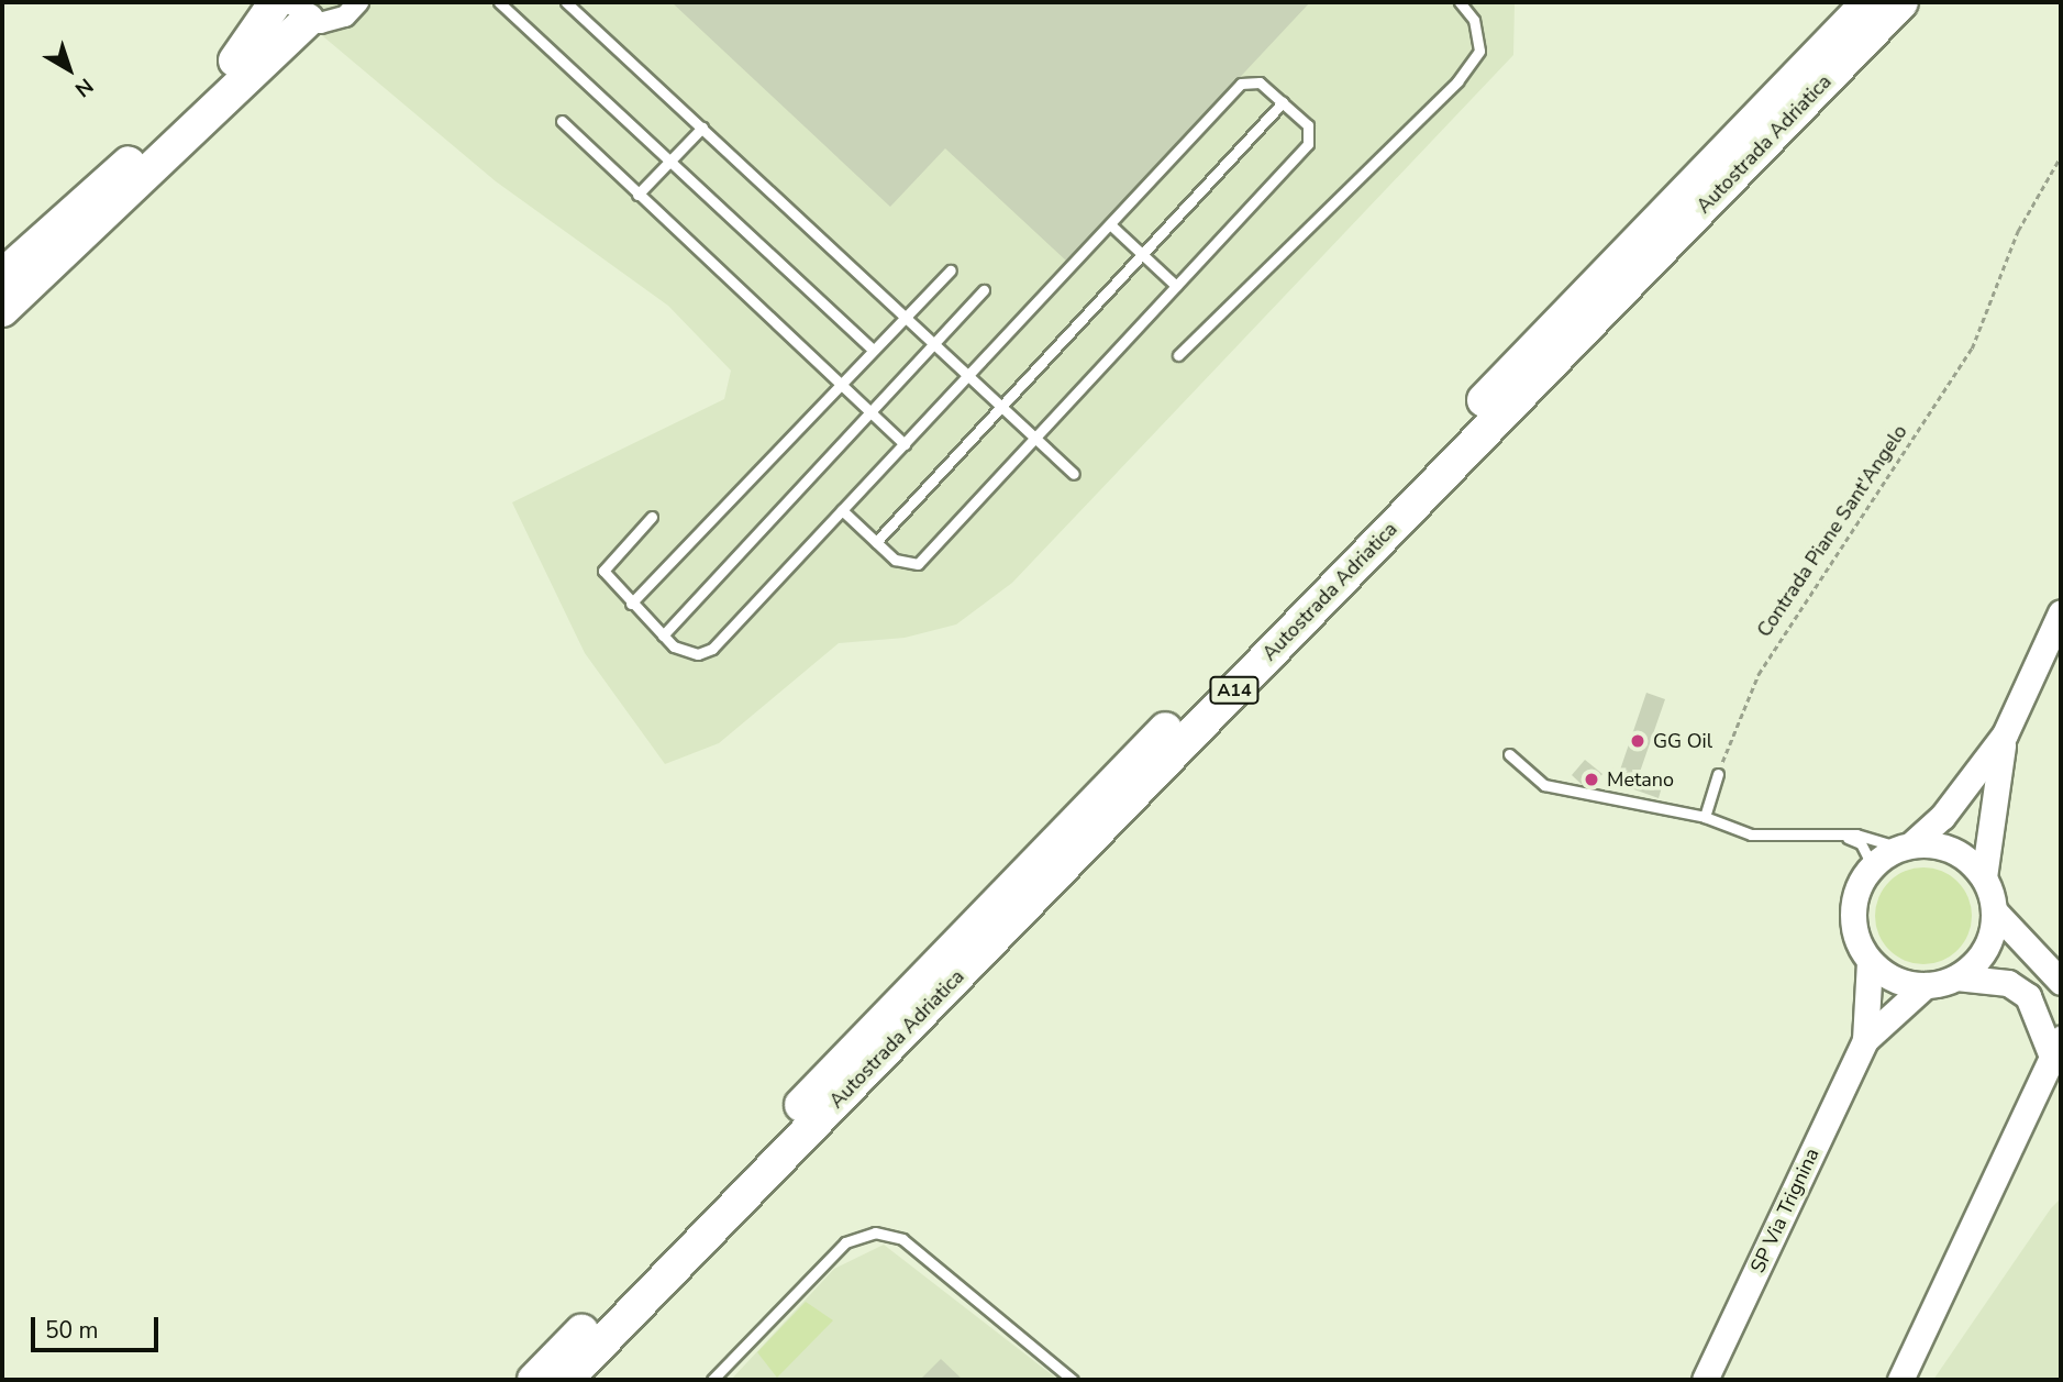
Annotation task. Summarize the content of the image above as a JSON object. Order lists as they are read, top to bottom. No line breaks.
{"streets":{"highway":["Autostrada Adriatica","A14"],"main road":["SP Via Trignina"],"path":["Contrada Piane Sant'Angelo"]},"places":["GG Oil","Metano"],"scale_bar":"50 m","north":"bottom right"}
